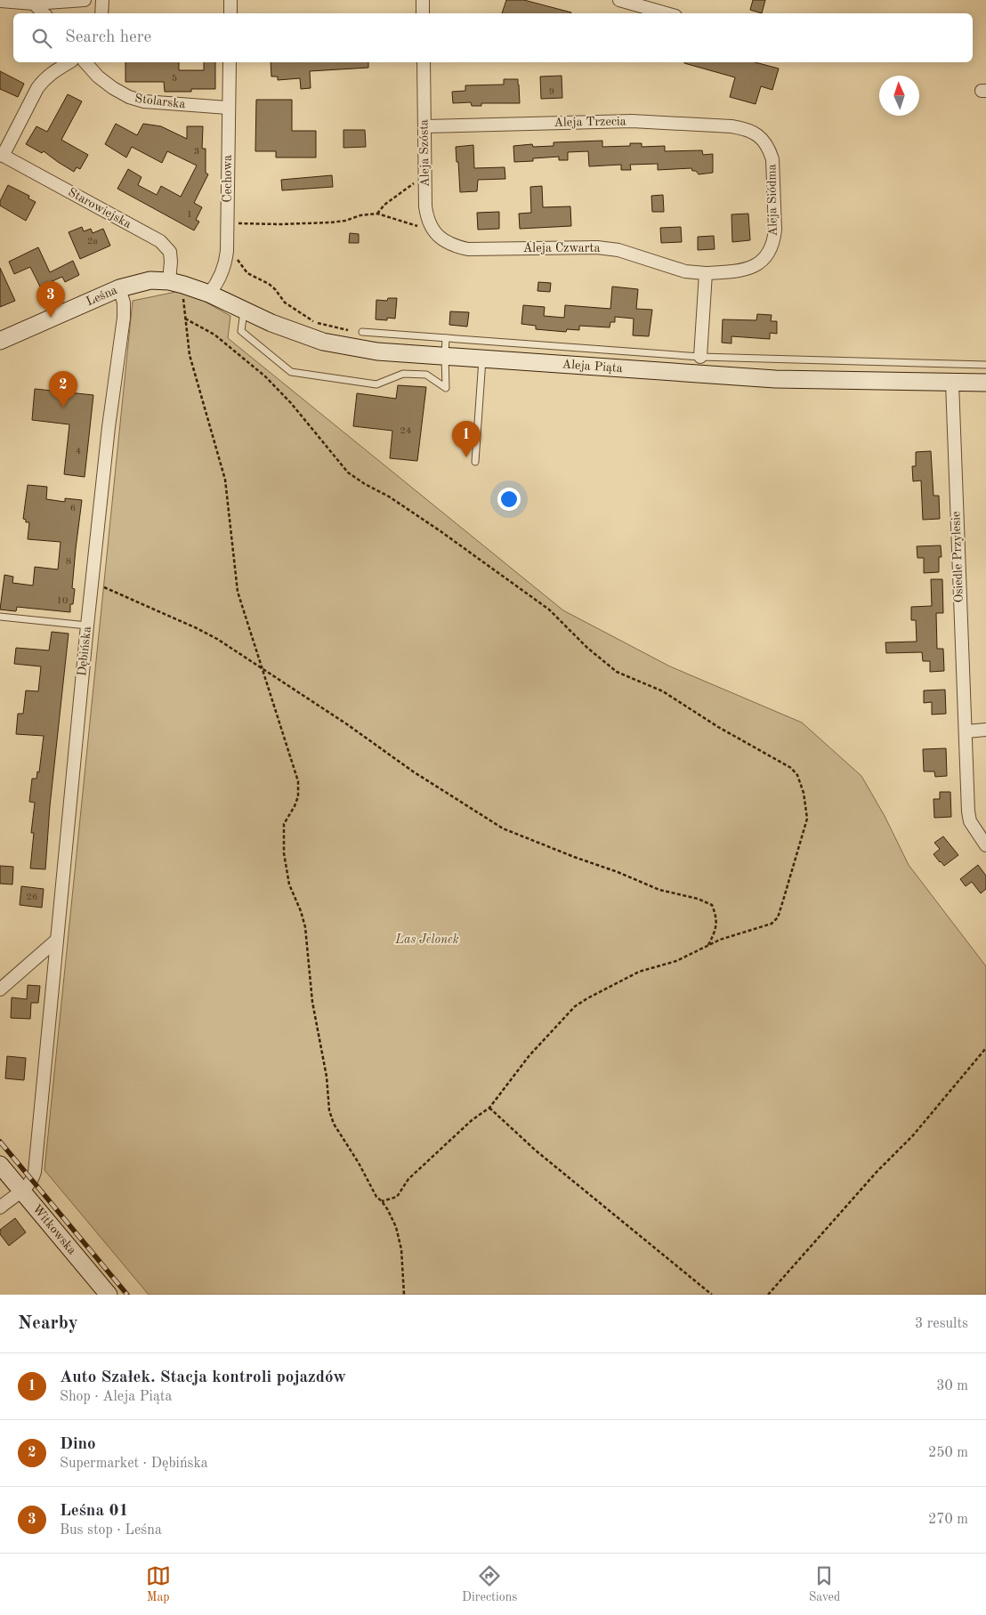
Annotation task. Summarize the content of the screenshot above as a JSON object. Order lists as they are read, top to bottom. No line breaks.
{"streets":{"street":["Stolarska","Aleja Trzecia","Aleja Szósta","Cechowa","Aleja Siódma","Starowiejska","Aleja Czwarta","Leśna","Aleja Piąta","Osiedle Przylesie","Dębińska","Witkowska"]},"crossings":[["Stolarska","Cechowa"],["Aleja Trzecia","Aleja Szósta"],["Aleja Trzecia","Aleja Siódma"],["Aleja Szósta","Aleja Czwarta"],["Cechowa","Leśna"],["Cechowa","Aleja Piąta"],["Aleja Siódma","Aleja Czwarta"],["Starowiejska","Leśna"],["Leśna","Aleja Piąta"],["Leśna","Dębińska"],["Aleja Piąta","Osiedle Przylesie"],["Dębińska","Witkowska"]],"parks":["Las Jelonek"],"house_numbers":["5","9","3","1","2a","24","4","6","8","10","26"],"north":"top","page":{"search":"Search here","pins":["3","2","1"],"heading":["Nearby","3 results"],"list":[{"mark":"1","name":"Auto Szałek. Stacja kontroli pojazdów","note":"Shop · Aleja Piąta","value":"30 m"},{"mark":"2","name":"Dino","note":"Supermarket · Dębińska","value":"250 m"},{"mark":"3","name":"Leśna 01","note":"Bus stop · Leśna","value":"270 m"}],"nav":["Map","Directions","Saved"]}}
